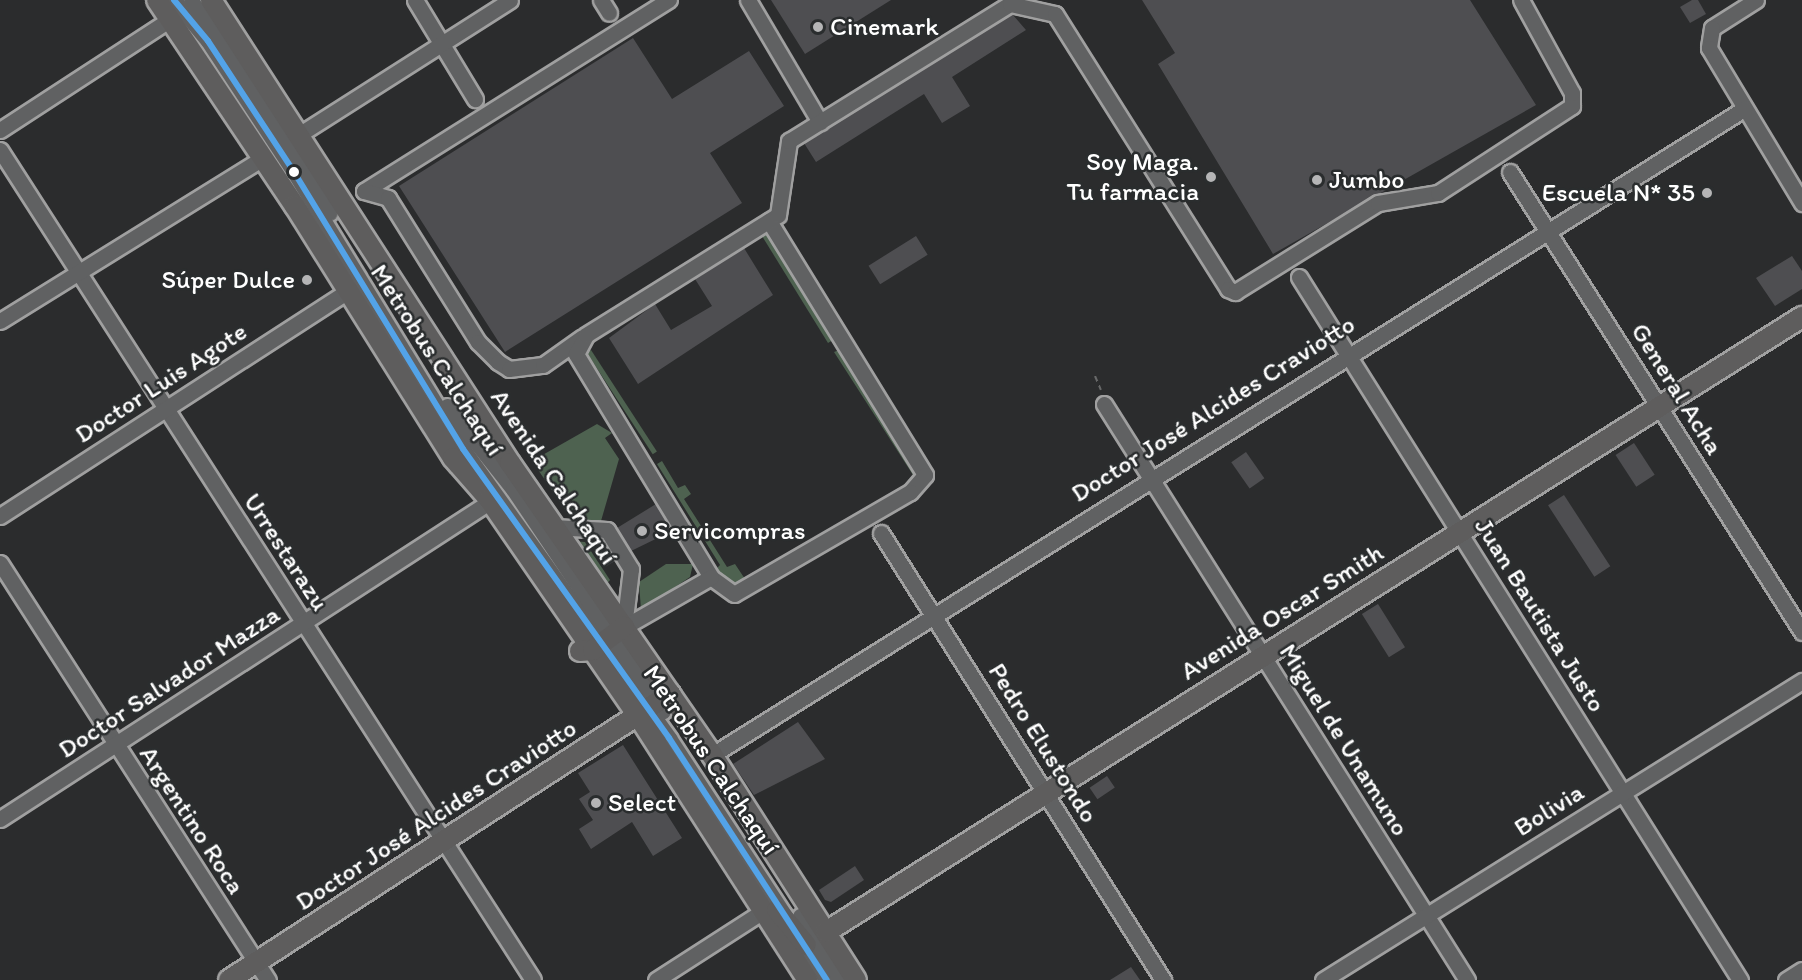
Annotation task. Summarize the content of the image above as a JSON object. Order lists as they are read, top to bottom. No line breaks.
{"streets":{"main road":["Doctor José Alcides Craviotto","Avenida Calchaquí","Avenida Oscar Smith"],"street":["Metrobus Calchaquí","Doctor Luis Agote","General Acha","Urrestarazu","Juan Bautista Justo","Doctor Salvador Mazza","Miguel de Unamuno","Pedro Elustondo","Bolivia","Argentino Roca"]},"crossings":[["Metrobus Calchaquí","Doctor José Alcides Craviotto"],["Metrobus Calchaquí","Avenida Calchaquí"],["Metrobus Calchaquí","Avenida Oscar Smith"],["Doctor Luis Agote","Avenida Calchaquí"],["Doctor Luis Agote","Urrestarazu"],["General Acha","Doctor José Alcides Craviotto"],["General Acha","Avenida Oscar Smith"],["Doctor José Alcides Craviotto","Avenida Calchaquí"],["Doctor José Alcides Craviotto","Urrestarazu"],["Doctor José Alcides Craviotto","Juan Bautista Justo"],["Doctor José Alcides Craviotto","Miguel de Unamuno"],["Doctor José Alcides Craviotto","Pedro Elustondo"],["Doctor José Alcides Craviotto","Argentino Roca"],["Avenida Calchaquí","Avenida Oscar Smith"],["Urrestarazu","Doctor Salvador Mazza"],["Avenida Oscar Smith","Juan Bautista Justo"],["Avenida Oscar Smith","Miguel de Unamuno"],["Avenida Oscar Smith","Pedro Elustondo"],["Juan Bautista Justo","Bolivia"],["Doctor Salvador Mazza","Argentino Roca"],["Miguel de Unamuno","Bolivia"]],"places":["Cinemark","Soy Maga. Tu farmacia","Jumbo","Escuela N* 35","Súper Dulce","Servicompras","Select"]}
